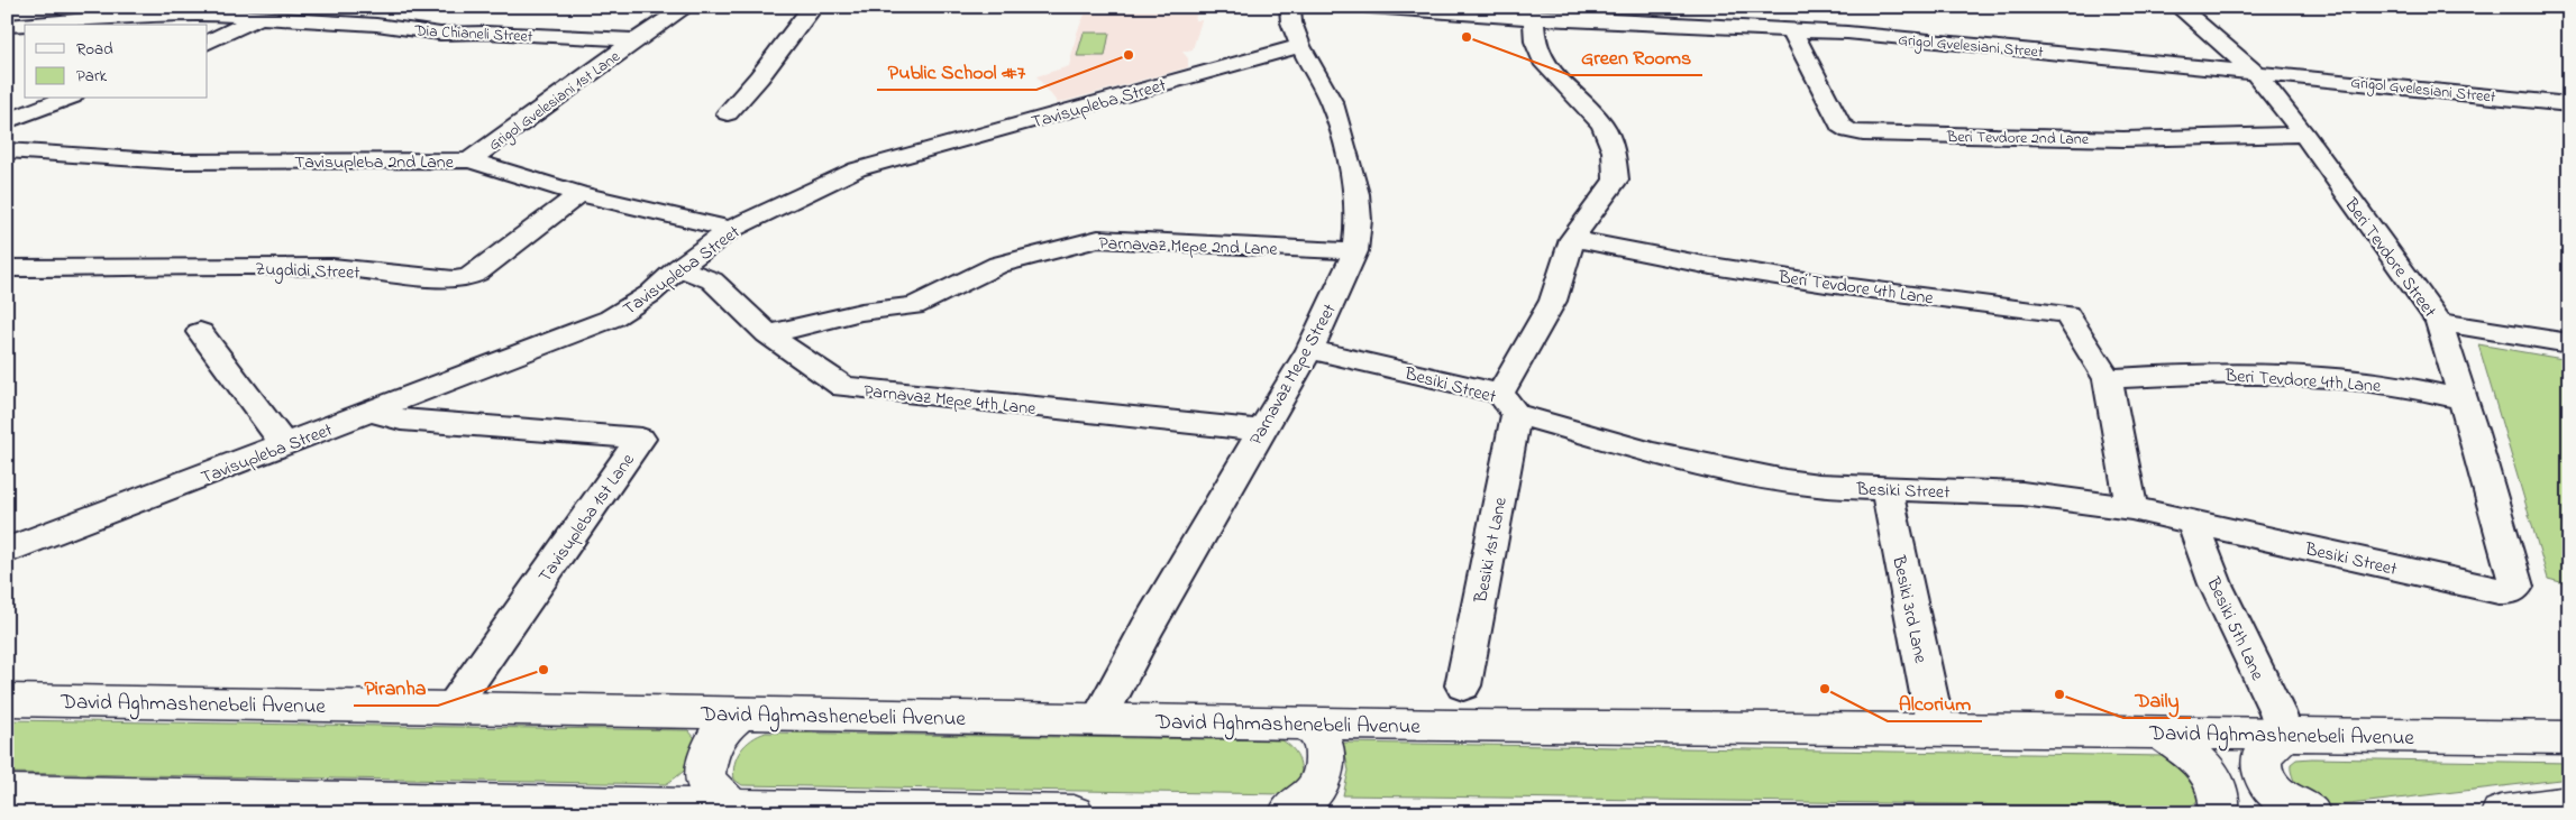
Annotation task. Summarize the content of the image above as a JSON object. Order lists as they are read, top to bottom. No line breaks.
{"streets":{"main road":["David Aghmashenebeli Avenue"],"street":["Dia Chianeli Street","Grigol Gvelesiani Street","Grigol Gvelesiani 1st Lane","Tavisupleba Street","Beri Tevdore 2nd Lane","Tavisupleba 2nd Lane","Parnavaz Mepe 2nd Lane","Beri Tevdore Street","Zugdidi Street","Beri Tevdore 4th Lane","Parnavaz Mepe Street","Besiki Street","Parnavaz Mepe 4th Lane","Tavisupleba 1st Lane","Besiki 1st Lane","Besiki 3rd Lane","Besiki 5th Lane"]},"crossings":[["Dia Chianeli Street","Grigol Gvelesiani 1st Lane"],["Grigol Gvelesiani Street","Beri Tevdore 2nd Lane"],["Grigol Gvelesiani Street","Beri Tevdore Street"],["Grigol Gvelesiani Street","Besiki 1st Lane"],["Grigol Gvelesiani 1st Lane","Tavisupleba 2nd Lane"],["Tavisupleba Street","Tavisupleba 2nd Lane"],["Tavisupleba Street","Parnavaz Mepe Street"],["Tavisupleba Street","Parnavaz Mepe 4th Lane"],["Tavisupleba Street","Tavisupleba 1st Lane"],["Beri Tevdore 2nd Lane","Beri Tevdore Street"],["Tavisupleba 2nd Lane","Zugdidi Street"],["Parnavaz Mepe 2nd Lane","Parnavaz Mepe Street"],["Parnavaz Mepe 2nd Lane","Parnavaz Mepe 4th Lane"],["Beri Tevdore Street","Beri Tevdore 4th Lane"],["Beri Tevdore Street","Besiki Street"],["Beri Tevdore 4th Lane","Besiki Street"],["Beri Tevdore 4th Lane","Besiki 1st Lane"],["Parnavaz Mepe Street","Besiki Street"],["Parnavaz Mepe Street","Parnavaz Mepe 4th Lane"],["Parnavaz Mepe Street","David Aghmashenebeli Avenue"],["Besiki Street","Besiki 1st Lane"],["Besiki Street","Besiki 3rd Lane"],["Besiki Street","Besiki 5th Lane"],["Tavisupleba 1st Lane","David Aghmashenebeli Avenue"],["Besiki 3rd Lane","David Aghmashenebeli Avenue"],["Besiki 5th Lane","David Aghmashenebeli Avenue"]],"places":["Green Rooms","Public School #7","Piranha","Alcorium","Daily"],"legend":["Road","Park"]}
